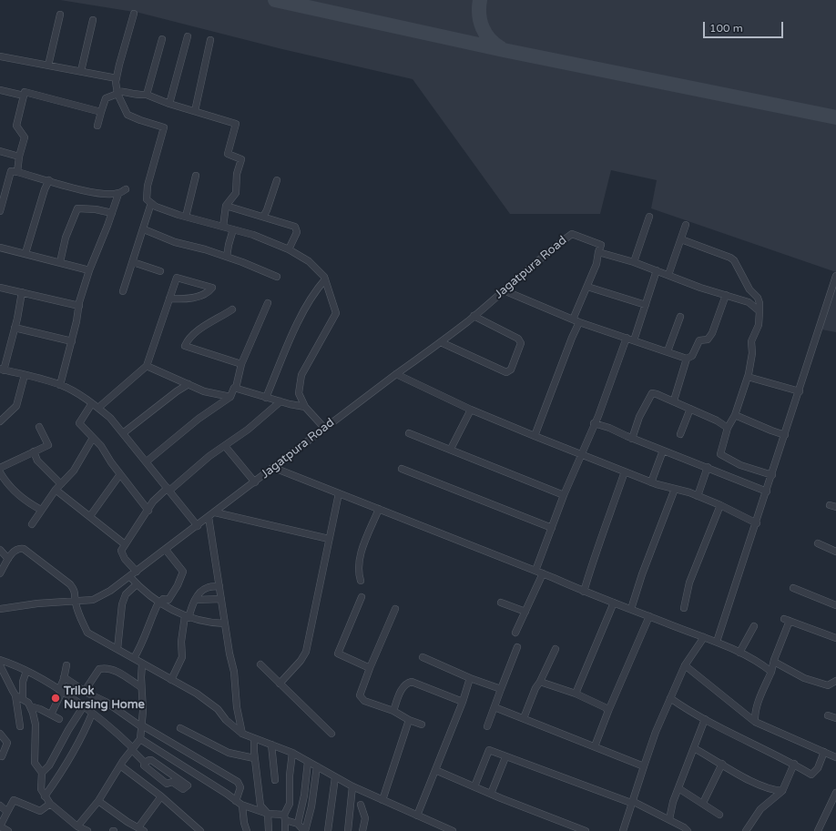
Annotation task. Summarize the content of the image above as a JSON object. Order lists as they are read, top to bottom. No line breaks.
{"streets":{"street":["Jagatpura Road"]},"places":["Trilok Nursing Home"],"scale_bar":"100 m"}
